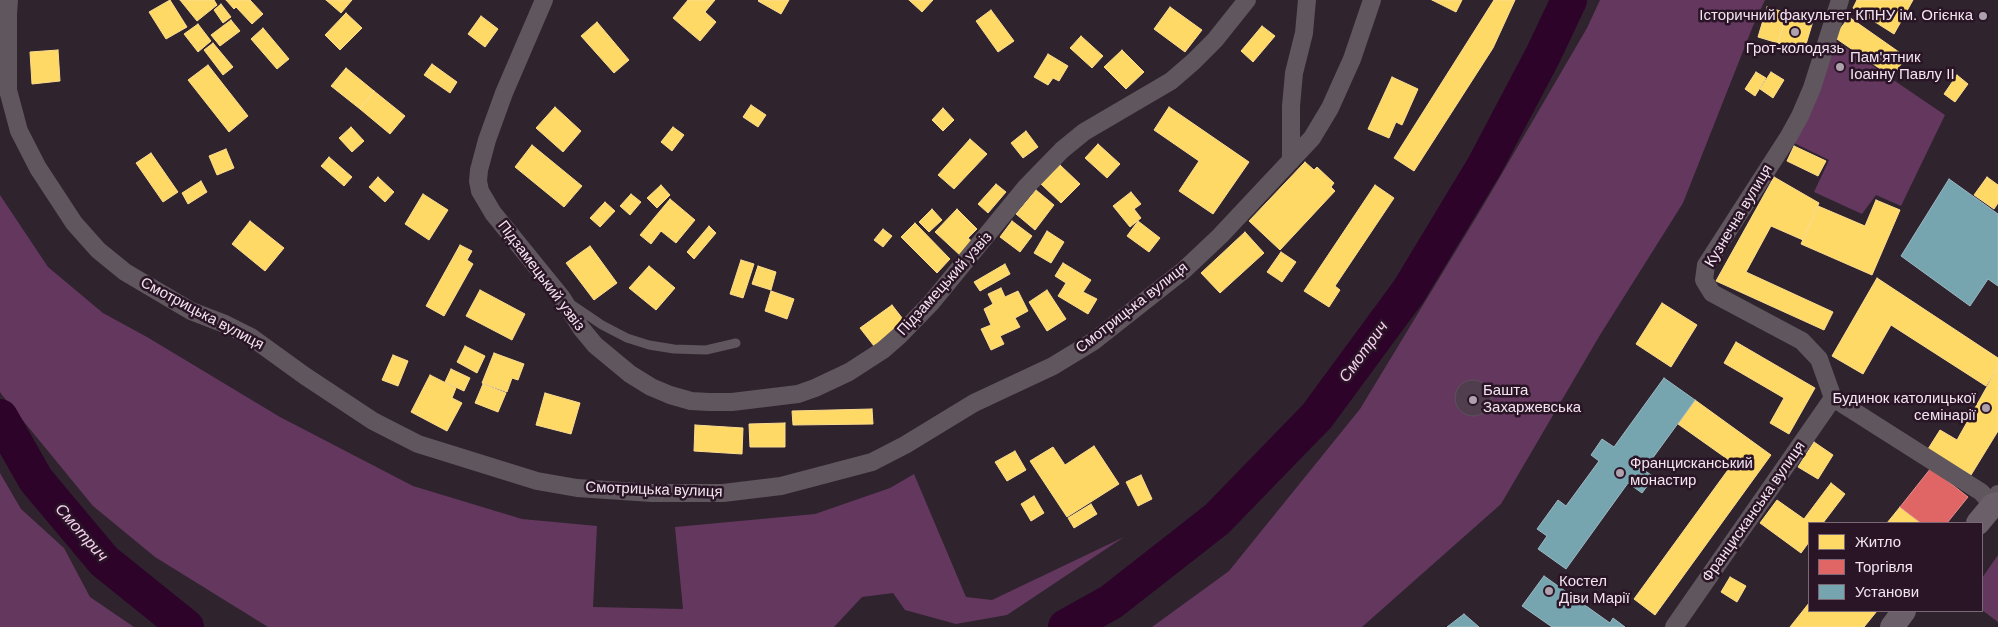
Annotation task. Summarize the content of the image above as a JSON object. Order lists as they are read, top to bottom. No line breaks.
{"streets":{"street":["Кузнечна вулиця","Підзамецький узвіз","Смотрицька вулиця","Францисканська вулиця"]},"crossings":[["Кузнечна вулиця","Францисканська вулиця"]],"water":["Смотрич"],"places":["Історичний факультет КПНУ ім. Огієнка","Грот-колодязь","Пам'ятник Iоанну Павлу II","Башта Захаржевська","Будинок католицької семінарії","Францисканський монастир","Костел Діви Марії"],"legend":["Житло","Торгівля","Установи"]}
